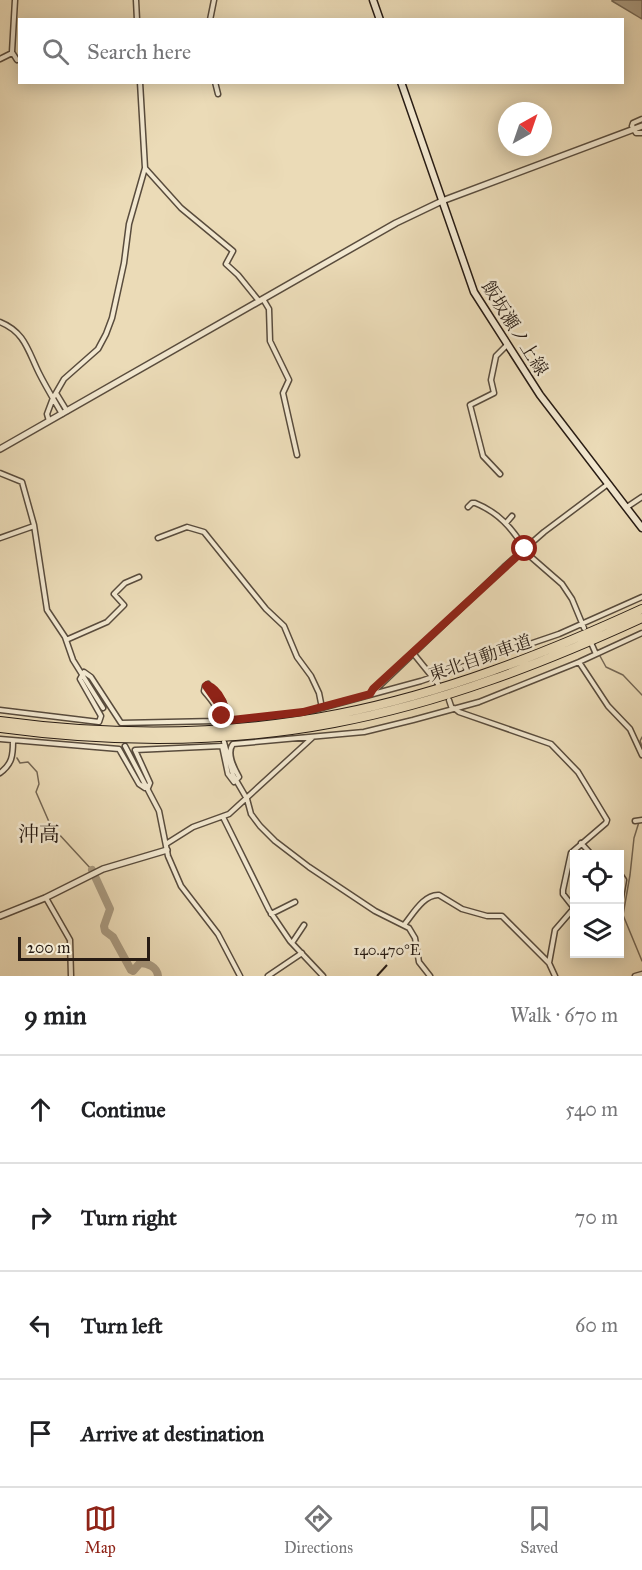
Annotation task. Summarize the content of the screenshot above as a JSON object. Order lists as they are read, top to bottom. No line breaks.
{"streets":{"highway":["東北自動車道"],"main road":["飯坂瀬ノ上線"]},"districts":["沖高"],"scale_bar":"200 m","north":"top right","page":{"search":"Search here","scale":"200 m","heading":["9 min","Walk · 670 m"],"list":[["Continue","540 m"],["Turn right","70 m"],["Turn left","60 m"],"Arrive at destination"],"nav":["Map","Directions","Saved"]},"coordinates":["140.470°E"]}
